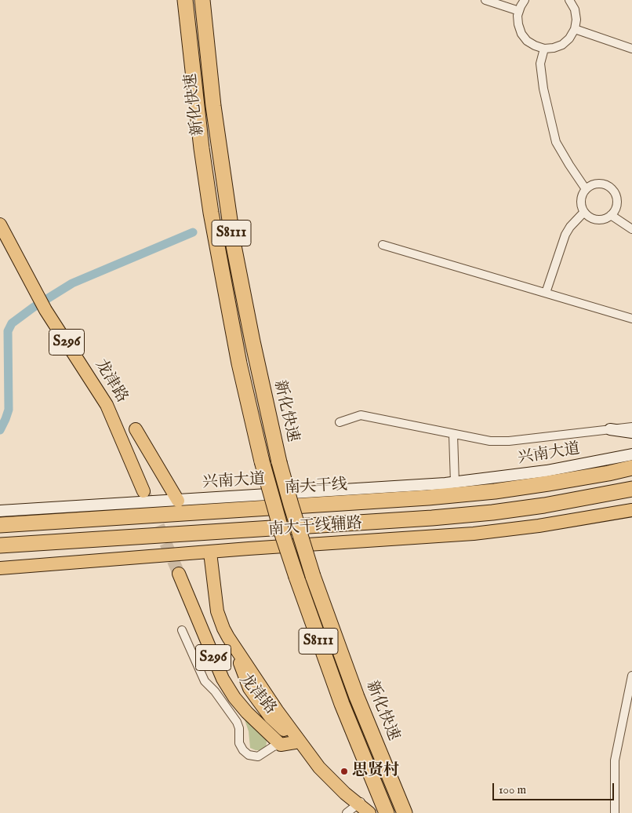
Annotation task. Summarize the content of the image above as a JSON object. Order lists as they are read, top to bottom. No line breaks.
{"streets":{"highway":["新化快速","S8111","南大干线"],"main road":["S296","龙津路","兴南大道","南大干线辅路"]},"places":["思贤村"],"scale_bar":"100 m"}
